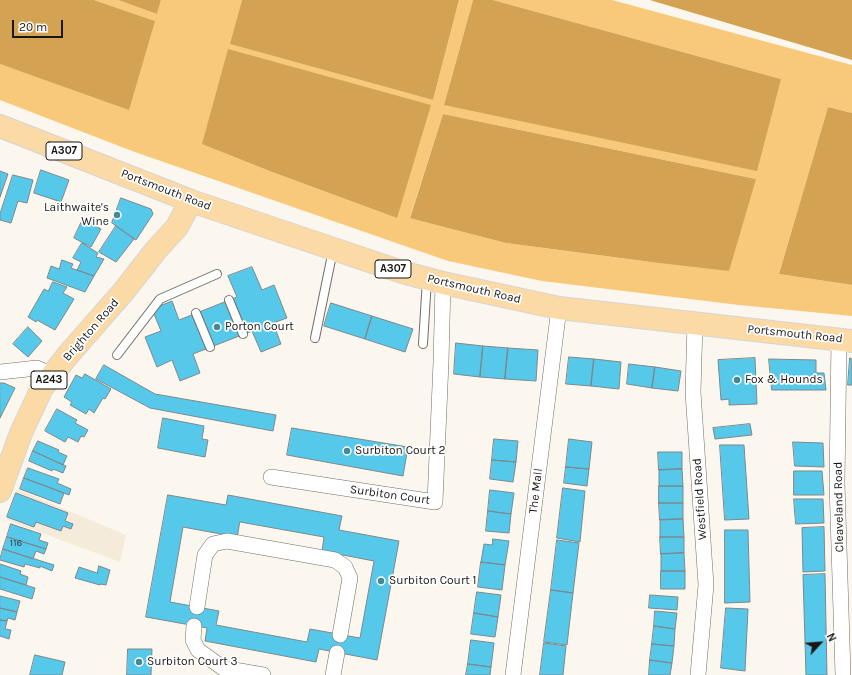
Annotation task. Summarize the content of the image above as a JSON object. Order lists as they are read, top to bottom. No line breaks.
{"streets":{"main road":["A307","Portsmouth Road","Brighton Road","A243"],"street":["The Mall","Surbiton Court","Westfield Road","Cleaveland Road"]},"crossings":[["Portsmouth Road","Brighton Road"],["Portsmouth Road","The Mall"],["Portsmouth Road","Surbiton Court"],["Portsmouth Road","Westfield Road"],["Portsmouth Road","Cleaveland Road"]],"places":["Laithwaite's Wine","Porton Court","Fox & Hounds","Surbiton Court 2","Surbiton Court 1","Surbiton Court 3"],"house_numbers":["116"],"scale_bar":"20 m","north":"top right"}
